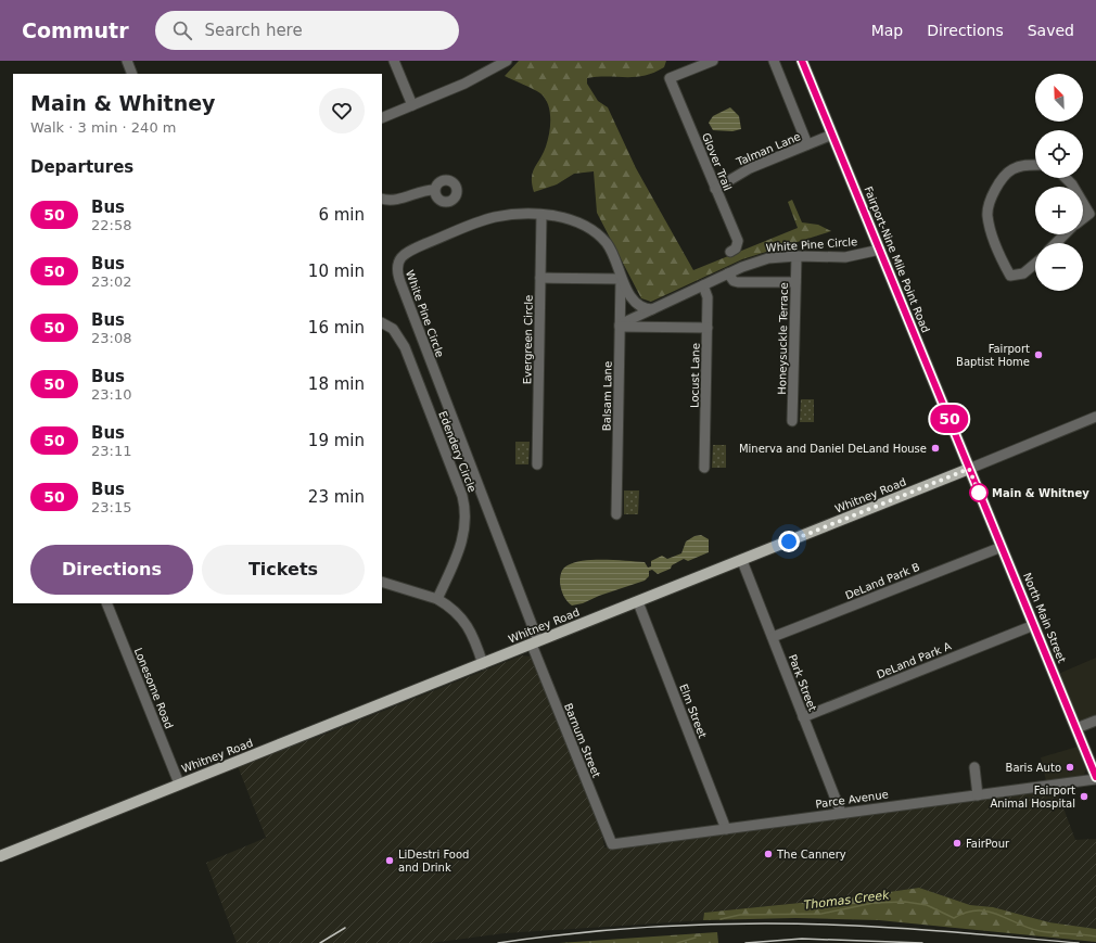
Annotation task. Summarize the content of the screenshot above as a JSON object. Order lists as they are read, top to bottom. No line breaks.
{"streets":{"main road":["Fairport-Nine Mile Point Road","Whitney Road","North Main Street"],"street":["Talman Lane","Glover Trail","White Pine Circle","Honeysuckle Terrace","Evergreen Circle","Locust Lane","Balsam Lane","Edendery Circle","DeLand Park B","DeLand Park A","Park Street","Lonesome Road","Elm Street","Barnum Street","Parce Avenue"]},"crossings":[["Talman Lane","Glover Trail"],["Talman Lane","Fairport-Nine Mile Point Road"],["White Pine Circle","Fairport-Nine Mile Point Road"],["White Pine Circle","Honeysuckle Terrace"],["White Pine Circle","Evergreen Circle"],["White Pine Circle","Locust Lane"],["White Pine Circle","Balsam Lane"],["White Pine Circle","Whitney Road"],["White Pine Circle","Barnum Street"],["Fairport-Nine Mile Point Road","Whitney Road"],["Fairport-Nine Mile Point Road","North Main Street"],["Whitney Road","North Main Street"],["Whitney Road","Park Street"],["Whitney Road","Lonesome Road"],["Whitney Road","Elm Street"],["Whitney Road","Barnum Street"],["DeLand Park B","North Main Street"],["DeLand Park B","Park Street"],["North Main Street","DeLand Park A"],["North Main Street","Parce Avenue"],["DeLand Park A","Park Street"],["Park Street","Parce Avenue"],["Elm Street","Parce Avenue"],["Barnum Street","Parce Avenue"]],"water":["Thomas Creek"],"places":["Fairport Baptist Home","Minerva and Daniel DeLand House","Main & Whitney","Baris Auto","Fairport Animal Hospital","FairPour","The Cannery","LiDestri Food and Drink"],"lines":["bus line 50"],"north":"top left","page":{"header":"Commutr","search":"Search here","nav":["Map","Directions","Saved"],"on_map":"50","map_buttons":["+","−"],"heading":[["Main & Whitney","Walk · 3 min · 240 m"],"Departures"],"list":[{"mark":"50","name":"Bus","note":"22:58","value":"6 min"},{"mark":"50","name":"Bus","note":"23:02","value":"10 min"},{"mark":"50","name":"Bus","note":"23:08","value":"16 min"},{"mark":"50","name":"Bus","note":"23:10","value":"18 min"},{"mark":"50","name":"Bus","note":"23:11","value":"19 min"},{"mark":"50","name":"Bus","note":"23:15","value":"23 min"}],"buttons":["Directions","Tickets"]}}
